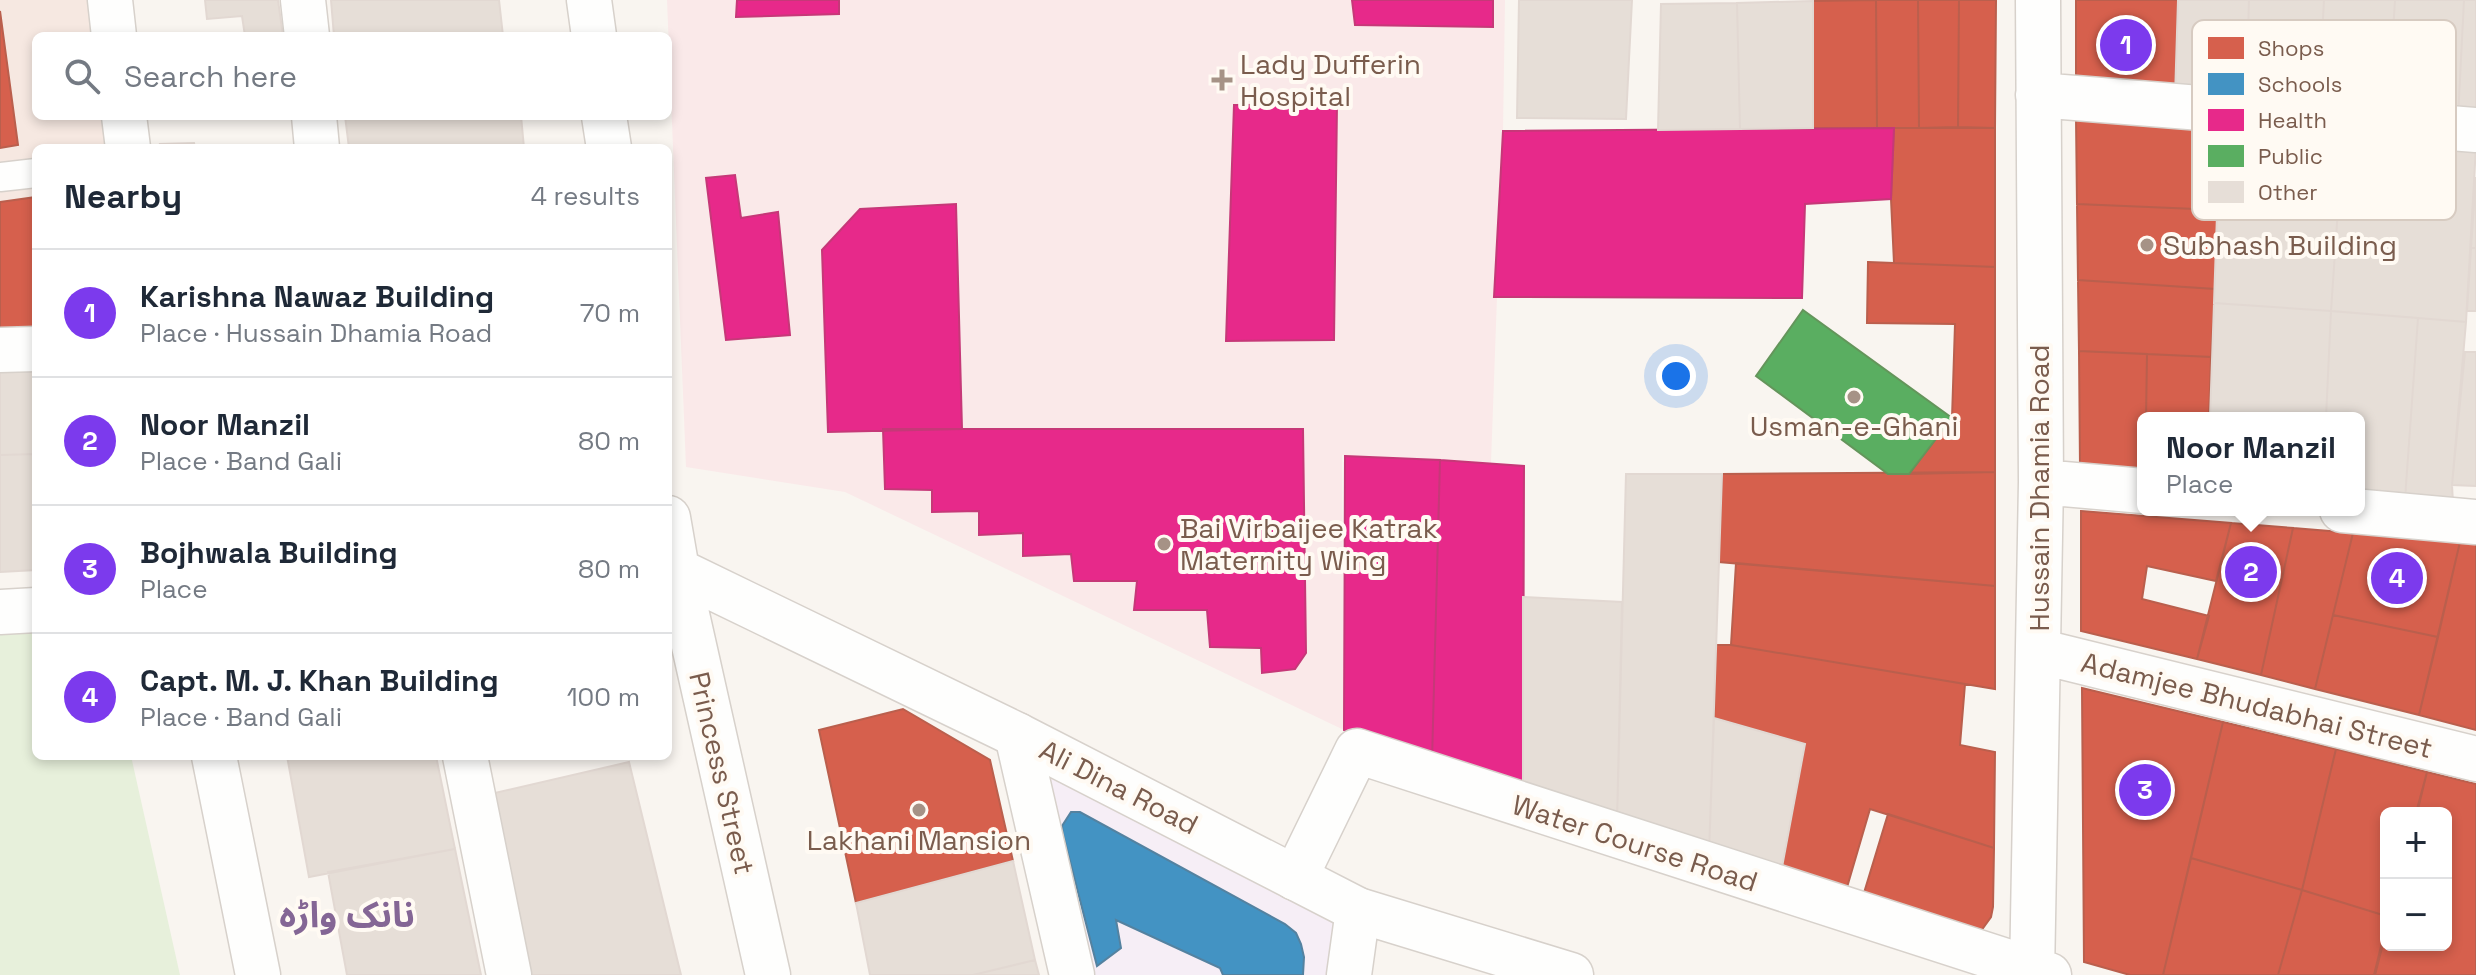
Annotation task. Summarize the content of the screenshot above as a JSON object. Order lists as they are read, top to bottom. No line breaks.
{"streets":{"street":["Hussain Dhamia Road","Adamjee Bhudabhai Street","Princess Street","Ali Dina Road","Water Course Road"]},"crossings":[["Hussain Dhamia Road","Adamjee Bhudabhai Street"],["Hussain Dhamia Road","Water Course Road"],["Princess Street","Ali Dina Road"],["Ali Dina Road","Water Course Road"]],"districts":["نانک واڑہ"],"places":{"health":["Lady Dufferin Hospital"],"other":["Subhash Building","Usman-e-Ghani","Bai Virbaijee Katrak Maternity Wing","Lakhani Mansion"]},"legend":["Shops","Schools","Health","Public","Other"],"page":{"pins":["1","2","4","3"],"search":"Search here","heading":["Nearby","4 results"],"list":[{"mark":"1","name":"Karishna Nawaz Building","note":"Place · Hussain Dhamia Road","value":"70 m"},{"mark":"2","name":"Noor Manzil","note":"Place · Band Gali","value":"80 m"},{"mark":"3","name":"Bojhwala Building","note":"Place","value":"80 m"},{"mark":"4","name":"Capt. M. J. Khan Building","note":"Place · Band Gali","value":"100 m"}],"popup":["Noor Manzil","Place"],"map_buttons":["+","−"]}}
